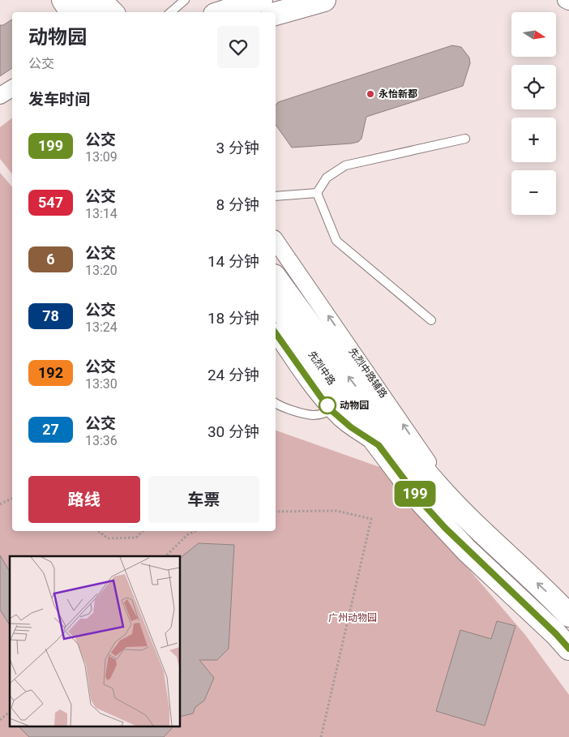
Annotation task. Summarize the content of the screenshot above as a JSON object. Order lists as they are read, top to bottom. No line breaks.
{"streets":{"main road":["先烈中路"],"street":["先烈中路辅路"]},"crossings":[["先烈中路","先烈中路辅路"]],"parks":["广州动物园"],"places":["永怡新都","动物园"],"lines":["bus line 199"],"north":"right","page":{"on_map":"199","map_buttons":["+","−"],"heading":[["动物园","公交"],"发车时间"],"list":[{"mark":"199","name":"公交","note":"13:09","value":"3 分钟"},{"mark":"547","name":"公交","note":"13:14","value":"8 分钟"},{"mark":"6","name":"公交","note":"13:20","value":"14 分钟"},{"mark":"78","name":"公交","note":"13:24","value":"18 分钟"},{"mark":"192","name":"公交","note":"13:30","value":"24 分钟"},{"mark":"27","name":"公交","note":"13:36","value":"30 分钟"}],"buttons":["路线","车票"]}}
